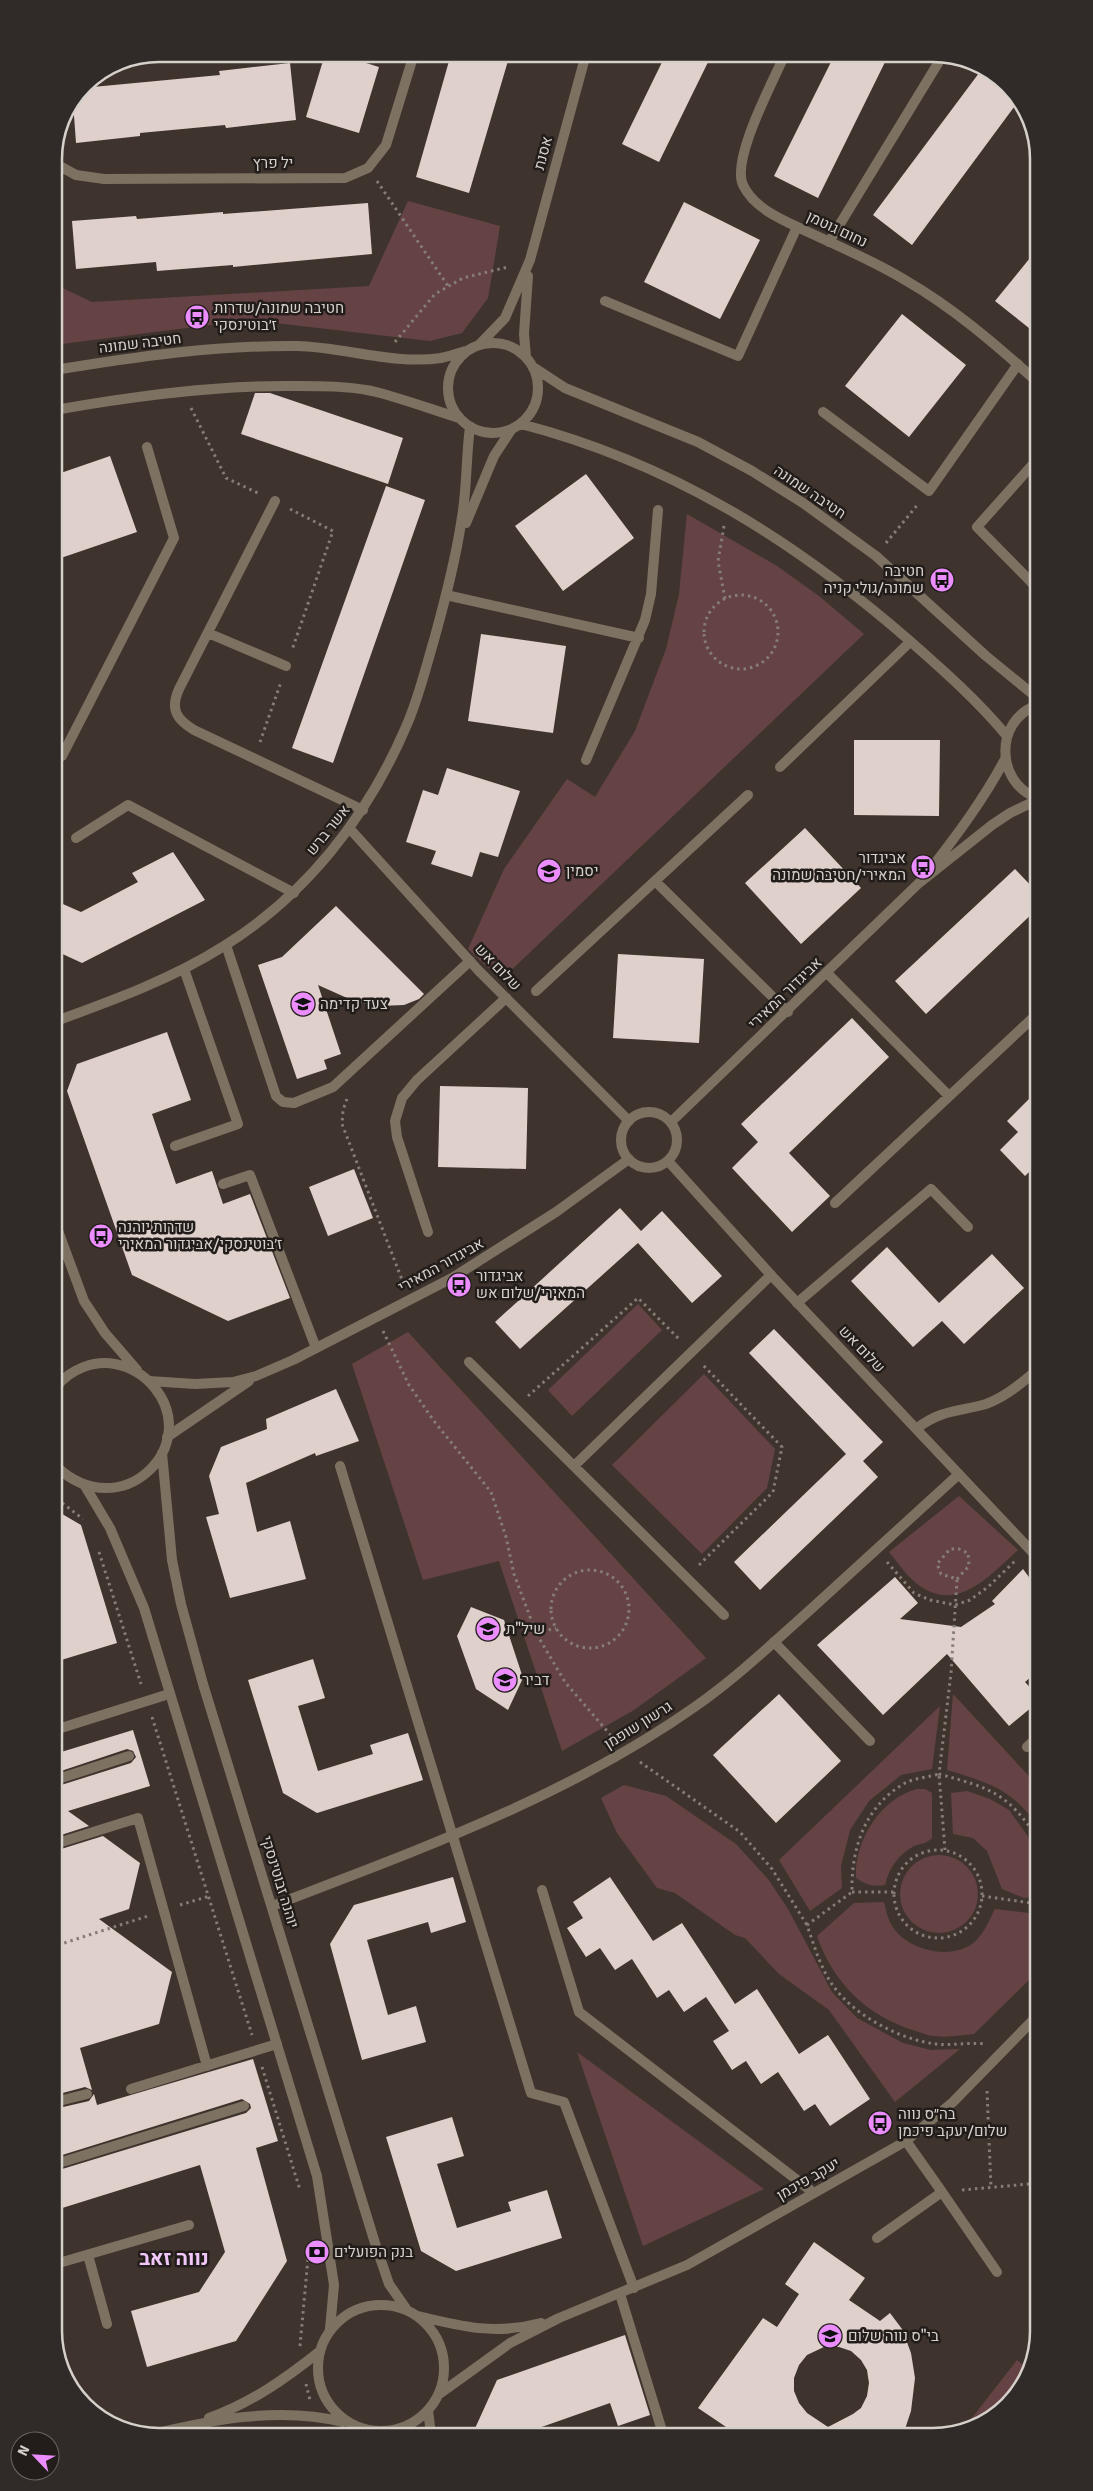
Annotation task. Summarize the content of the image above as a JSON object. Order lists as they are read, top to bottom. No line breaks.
{"streets":{"street":["אסנת","יל פרץ","נחום גוטמן","חטיבה שמונה","אשר ברש","שלום אש","אביגדור המאירי","גרשון שופמן","יוהנה זבוטינסקי","יעקב פיכמן"]},"crossings":[["אסנת","חטיבה שמונה"],["אסנת","אשר ברש"],["חטיבה שמונה","אשר ברש"],["אשר ברש","שלום אש"],["שלום אש","אביגדור המאירי"],["שלום אש","גרשון שופמן"],["גרשון שופמן","יוהנה זבוטינסקי"]],"districts":["נווה זאב"],"places":{"bus stop":["חטיבה שמונה/שדרות ז׳בוטינסקי","חטיבה שמונה/גולי קניה","אביגדור המאירי/חטיבה שמונה","שדרות יוהנה ז׳בוטינסקי/אביגדור המאירי","אביגדור המאירי/שלום אש","בה״ס נווה שלום/יעקב פיכמן"],"school or university":["יסמין","צעד קדימה","שיל\"ת","דביר","בי\"ס נווה שלום"],"bank":["בנק הפועלים"]},"north":"top left"}
